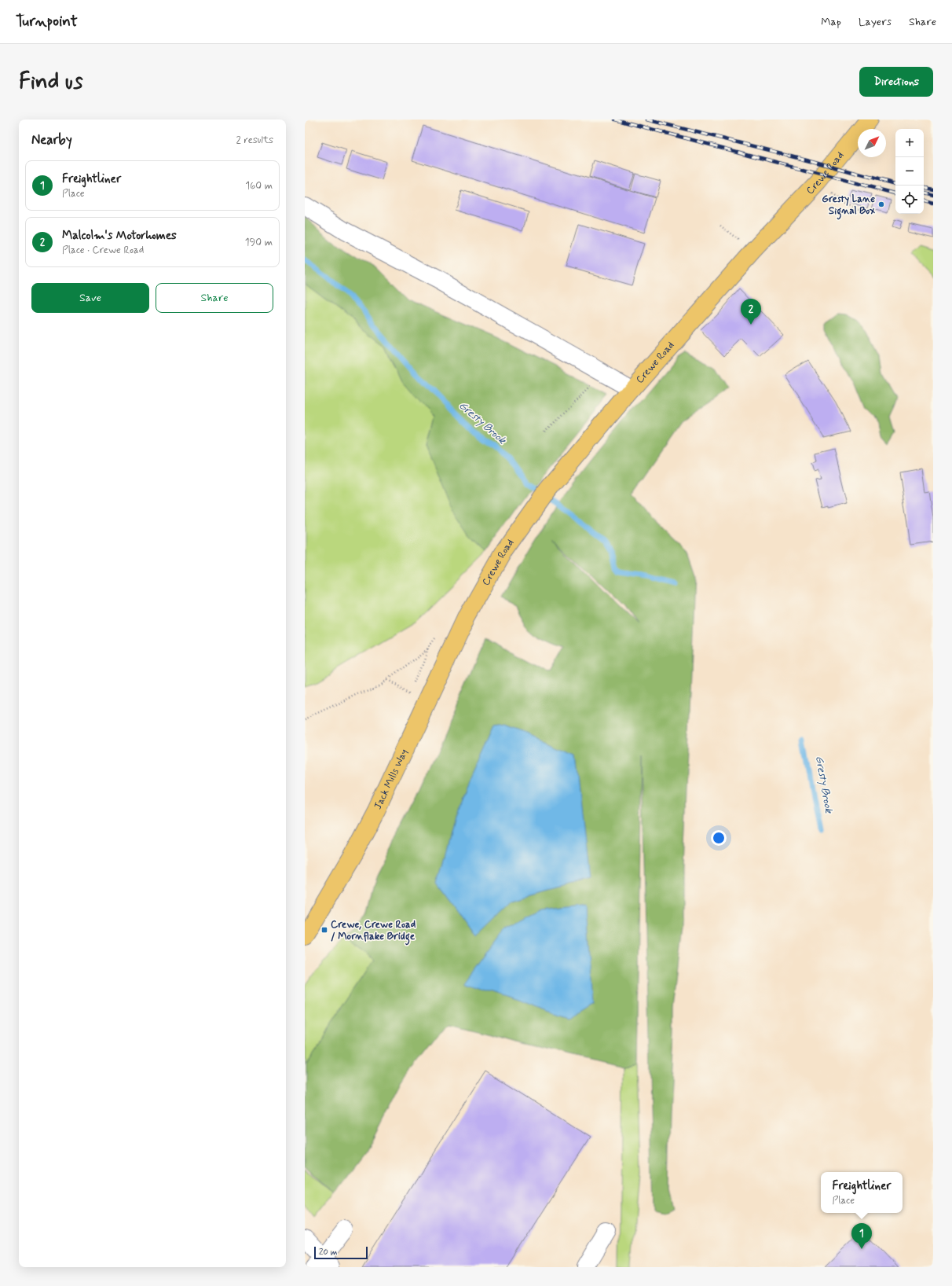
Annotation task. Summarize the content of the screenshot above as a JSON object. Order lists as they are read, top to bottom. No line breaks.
{"streets":{"main road":["Crewe Road","Jack Mills Way"]},"crossings":[["Crewe Road","Jack Mills Way"]],"water":["Gresty Brook"],"places":{"other":["Gresty Lane Signal Box"],"transit":["Crewe, Crewe Road / Mornflake Bridge"]},"scale_bar":"20 m","north":"top right","page":{"header":"Turnpoint","nav":["Map","Layers","Share"],"buttons":["Directions",["Save","Share"]],"title":"Find us","heading":["Nearby","2 results"],"map_buttons":["+","−"],"list":[{"mark":"1","name":"Freightliner","note":"Place","value":"160 m"},{"mark":"2","name":"Malcolm's Motorhomes","note":"Place · Crewe Road","value":"190 m"}],"pins":["2","1"],"popup":["Freightliner","Place"],"scale":"20 m"}}
